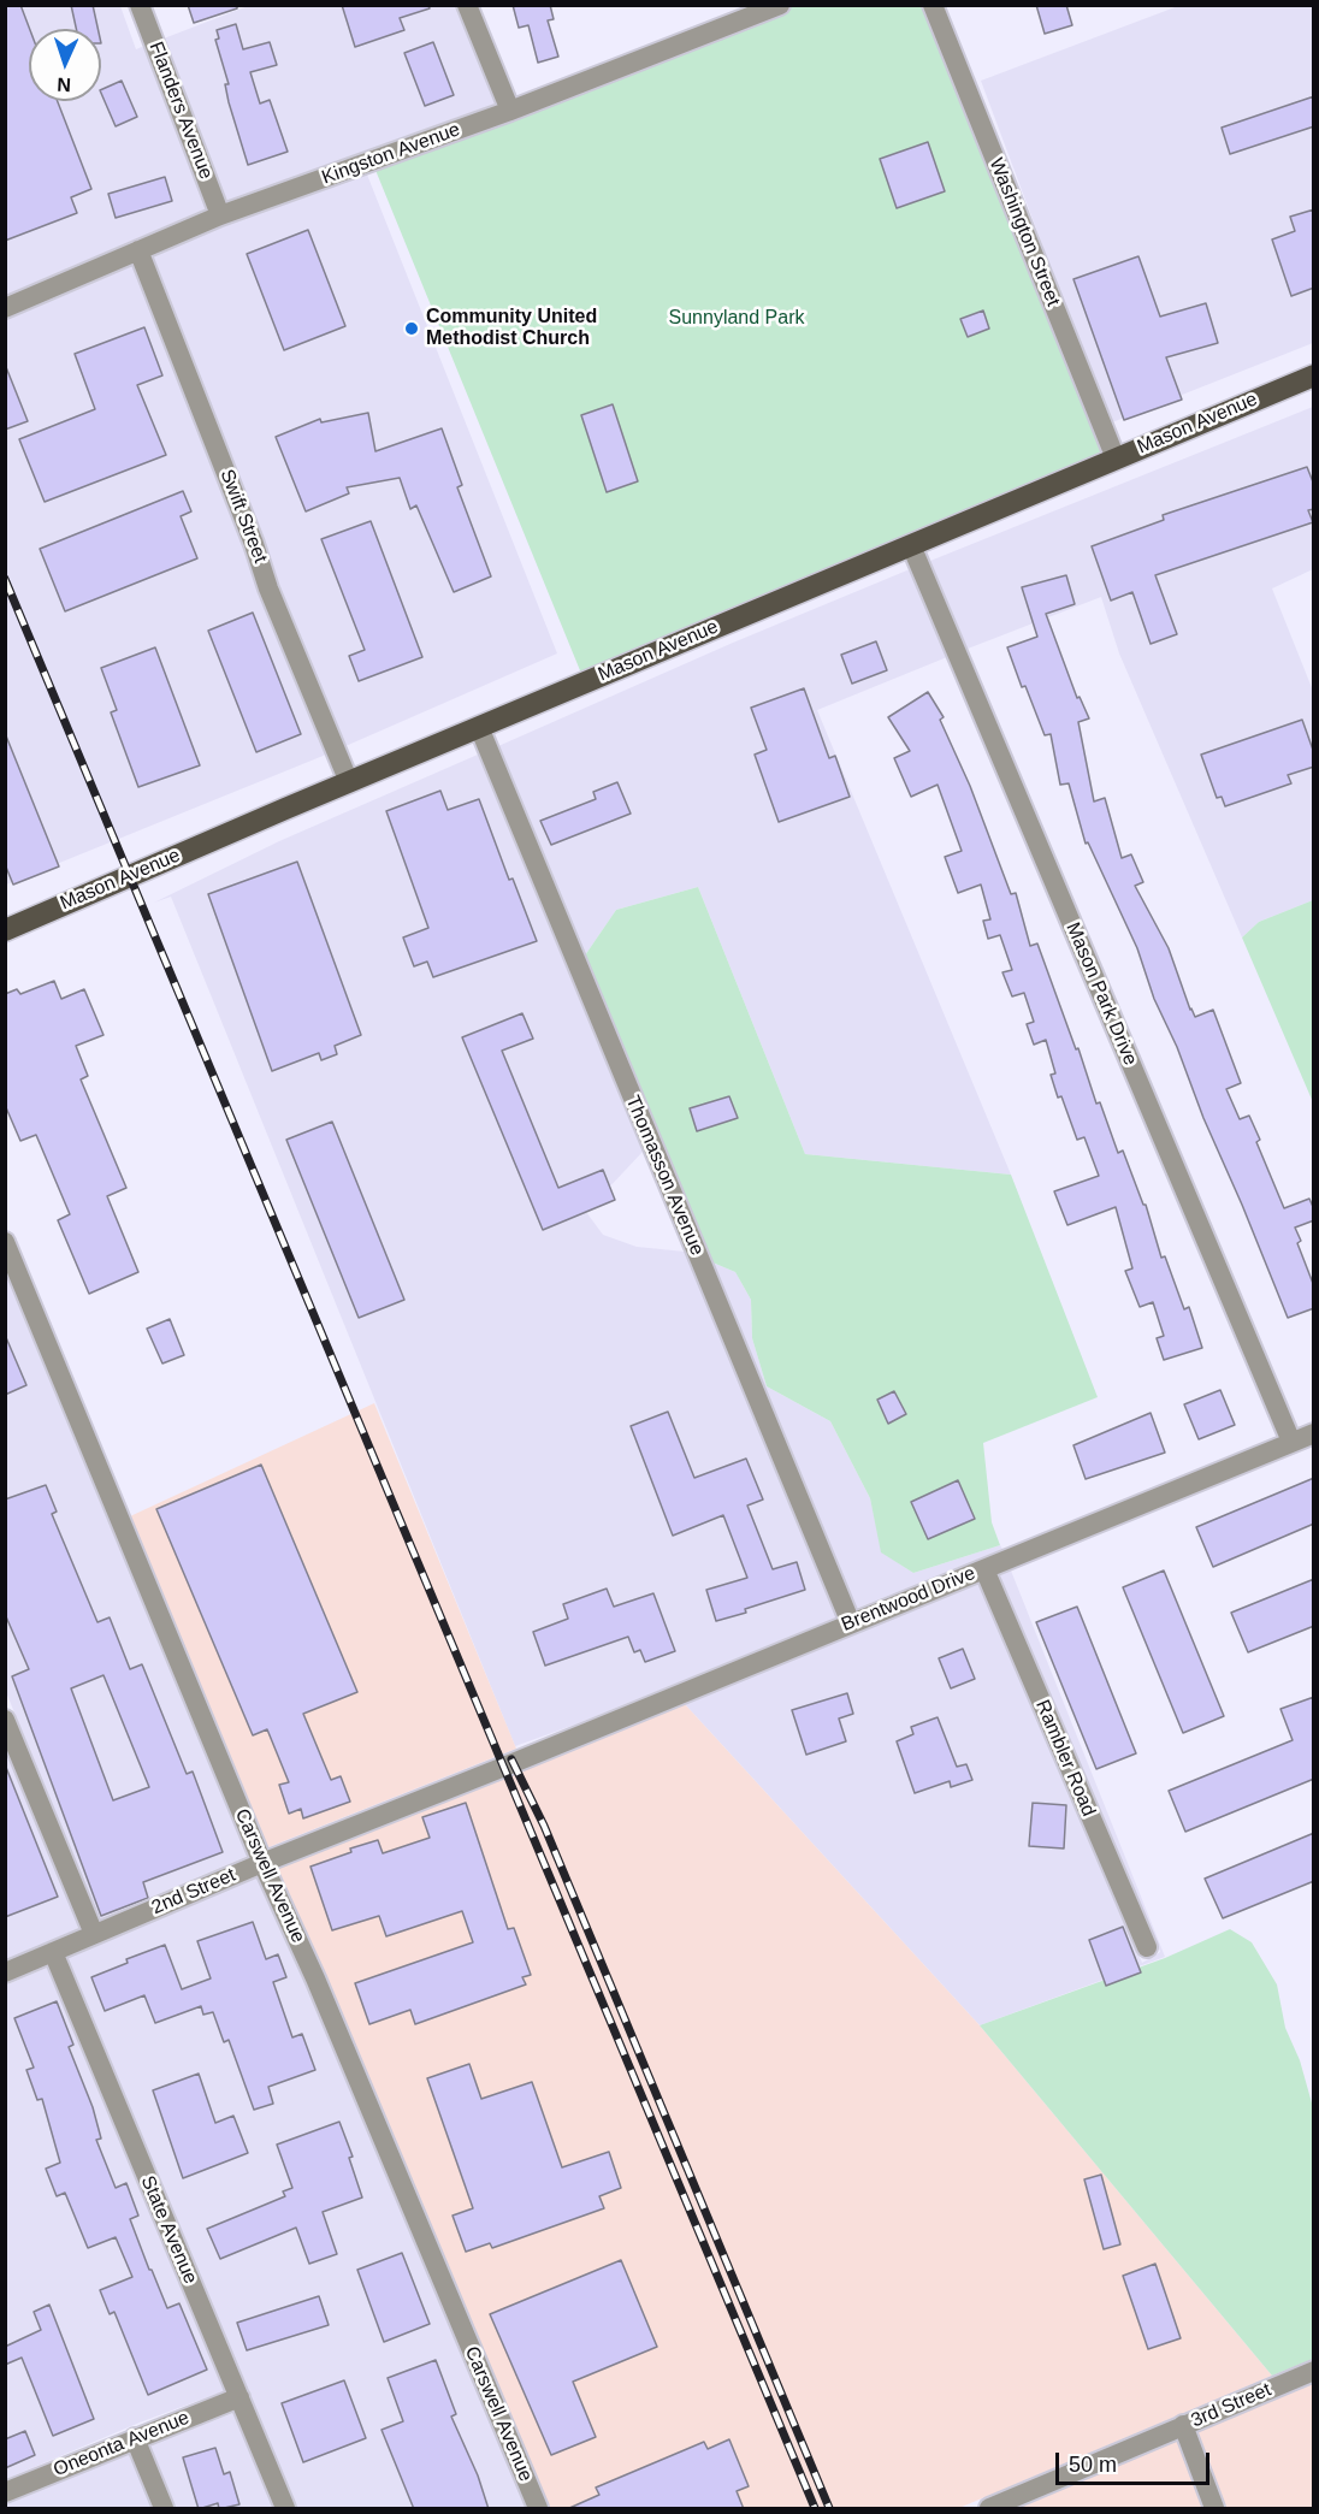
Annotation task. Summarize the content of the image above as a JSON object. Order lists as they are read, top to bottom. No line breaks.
{"streets":{"main road":["Mason Avenue"],"street":["Flanders Avenue","Kingston Avenue","Washington Street","Swift Street","Mason Park Drive","Thomasson Avenue","Brentwood Drive","Rambler Road","Carswell Avenue","2nd Street","State Avenue","3rd Street","Oneonta Avenue"]},"crossings":[["Flanders Avenue","Kingston Avenue"],["Kingston Avenue","Swift Street"],["Washington Street","Mason Avenue"],["Mason Avenue","Swift Street"],["Mason Avenue","Mason Park Drive"],["Mason Avenue","Thomasson Avenue"],["Mason Park Drive","Brentwood Drive"],["Thomasson Avenue","Brentwood Drive"],["Brentwood Drive","Rambler Road"],["Brentwood Drive","2nd Street"],["Carswell Avenue","2nd Street"],["2nd Street","State Avenue"],["State Avenue","Oneonta Avenue"]],"parks":["Sunnyland Park"],"places":["Community United Methodist Church"],"scale_bar":"50 m","north":"bottom"}
